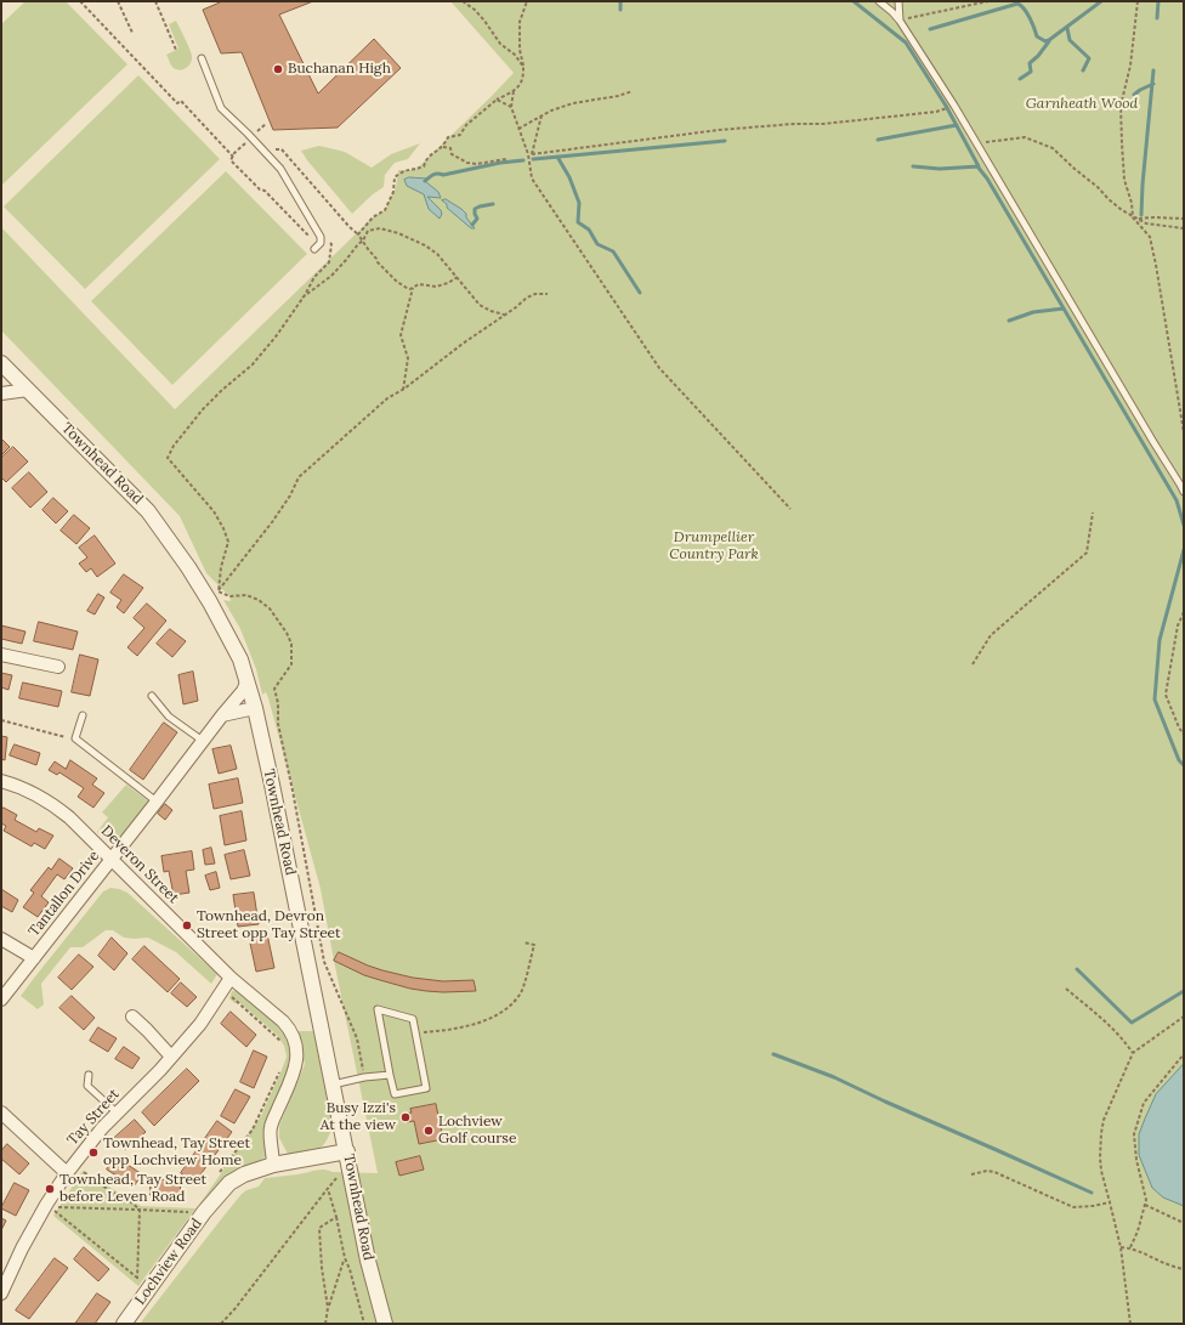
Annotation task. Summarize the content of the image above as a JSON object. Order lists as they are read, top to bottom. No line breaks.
{"streets":{"street":["Townhead Road","Deveron Street","Tantallon Drive","Tay Street","Lochview Road"]},"crossings":[["Townhead Road","Tantallon Drive"],["Townhead Road","Lochview Road"],["Deveron Street","Tantallon Drive"],["Deveron Street","Tay Street"],["Deveron Street","Lochview Road"]],"parks":["Garnheath Wood","Drumpellier Country Park"],"places":["Buchanan High","Townhead, Devron Street opp Tay Street","Busy Izzi's At the view","Lochview Golf course","Townhead, Tay Street opp Lochview Home","Townhead, Tay Street before Leven Road"]}
